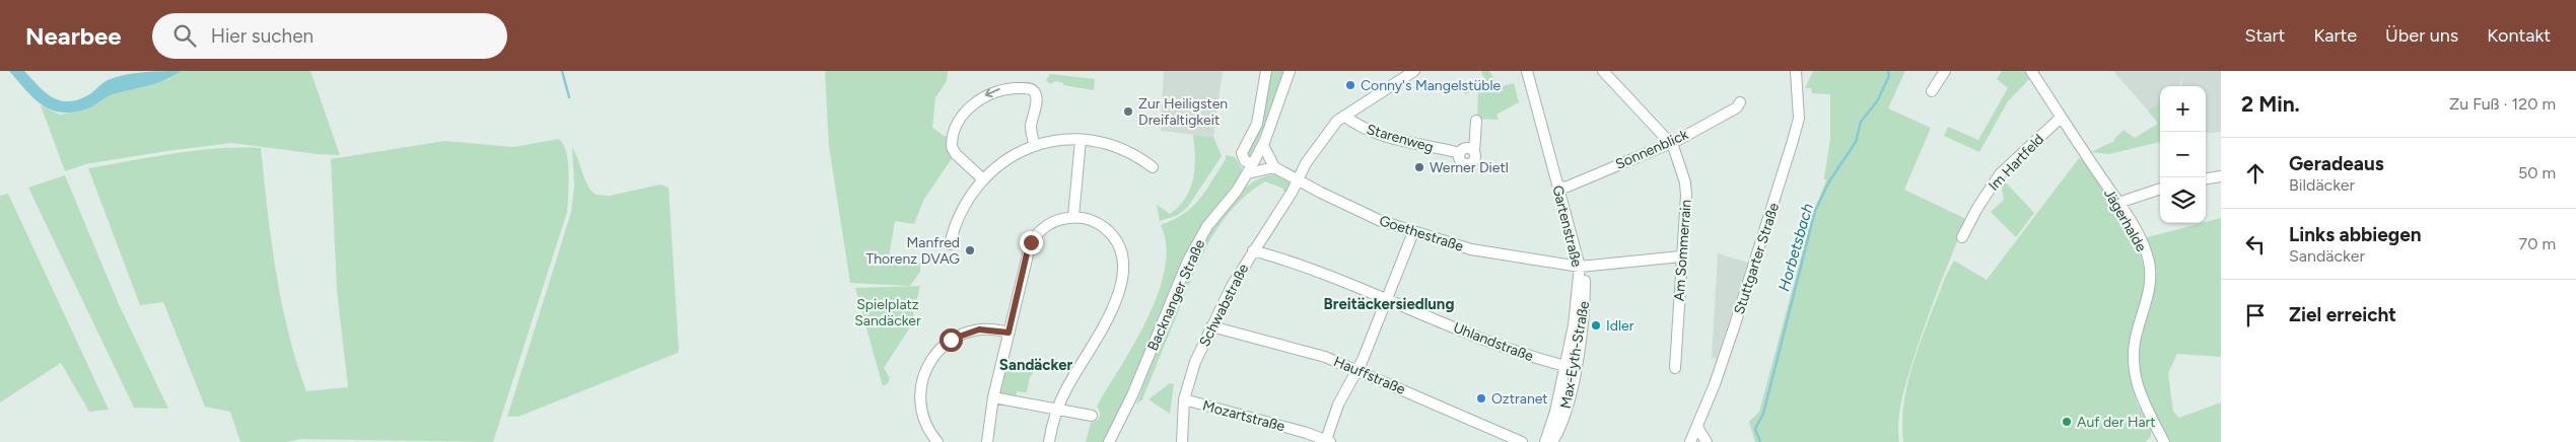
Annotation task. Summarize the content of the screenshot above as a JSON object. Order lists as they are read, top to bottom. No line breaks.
{"streets":{"street":["Starenweg","Sonnenblick","Im Hartfeld","Jägerhalde","Gartenstraße","Goethestraße","Am Sommerrain","Stuttgarter Straße","Backnanger Straße","Schwabstraße","Uhlandstraße","Max-Eyth-Straße","Hauffstraße","Mozartstraße"]},"crossings":[["Starenweg","Schwabstraße"],["Sonnenblick","Gartenstraße"],["Sonnenblick","Am Sommerrain"],["Im Hartfeld","Jägerhalde"],["Gartenstraße","Goethestraße"],["Gartenstraße","Uhlandstraße"],["Gartenstraße","Max-Eyth-Straße"],["Goethestraße","Am Sommerrain"],["Goethestraße","Schwabstraße"],["Goethestraße","Max-Eyth-Straße"],["Schwabstraße","Uhlandstraße"],["Schwabstraße","Hauffstraße"],["Schwabstraße","Mozartstraße"]],"districts":["Breitäckersiedlung","Sandäcker"],"water":["Horbetsbach"],"parks":["Spielplatz Sandäcker"],"places":["Conny's Mangelstüble","Zur Heiligsten Dreifaltigkeit","Werner Dietl","Manfred Thorenz DVAG","Idler","Oztranet","Auf der Hart"],"page":{"header":"Nearbee","search":"Hier suchen","nav":["Start","Karte","Über uns","Kontakt"],"heading":["2 Min.","Zu Fuß · 120 m"],"map_buttons":["+","−"],"list":[["Geradeaus","Bildäcker","50 m"],["Links abbiegen","Sandäcker","70 m"],"Ziel erreicht"]}}
